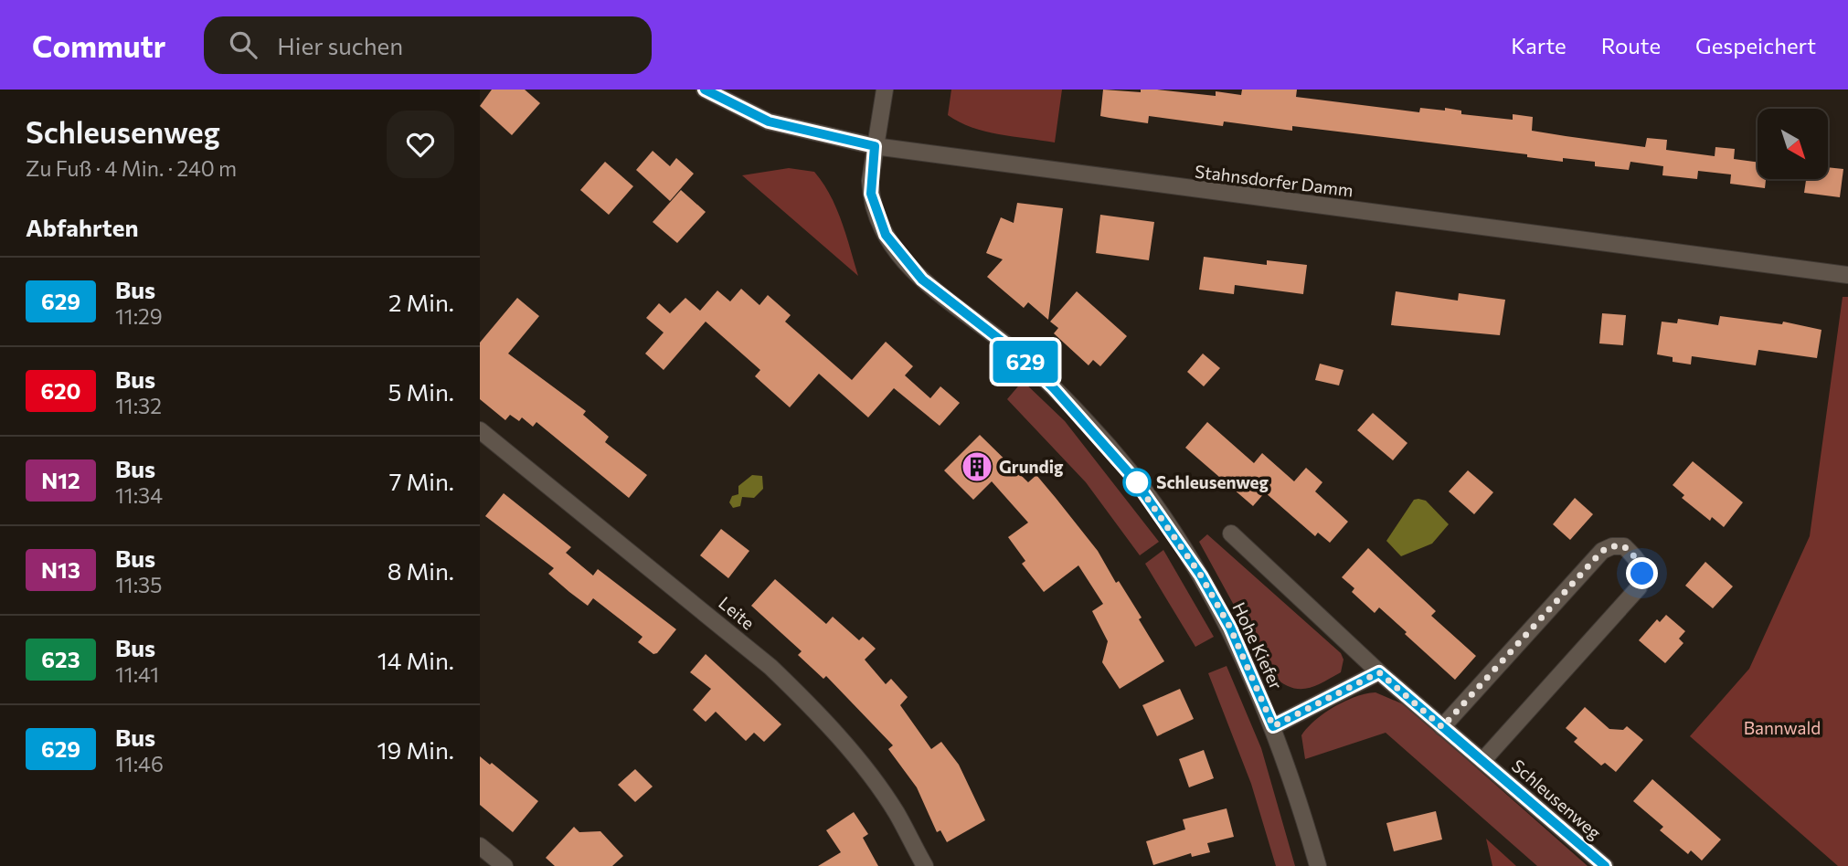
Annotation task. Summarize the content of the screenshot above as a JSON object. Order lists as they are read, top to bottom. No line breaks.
{"streets":{"street":["Stahnsdorfer Damm","Leite","Hohe Kiefer","Schleusenweg"]},"crossings":[["Stahnsdorfer Damm","Hohe Kiefer"]],"parks":["Bannwald"],"places":{"building":["Grundig"],"other":["Schleusenweg"]},"lines":["bus line 629"],"north":"bottom right","page":{"header":"Commutr","search":"Hier suchen","nav":["Karte","Route","Gespeichert"],"heading":[["Schleusenweg","Zu Fuß · 4 Min. · 240 m"],"Abfahrten"],"on_map":"629","list":[{"mark":"629","name":"Bus","note":"11:29","value":"2 Min."},{"mark":"620","name":"Bus","note":"11:32","value":"5 Min."},{"mark":"N12","name":"Bus","note":"11:34","value":"7 Min."},{"mark":"N13","name":"Bus","note":"11:35","value":"8 Min."},{"mark":"623","name":"Bus","note":"11:41","value":"14 Min."},{"mark":"629","name":"Bus","note":"11:46","value":"19 Min."}]}}
